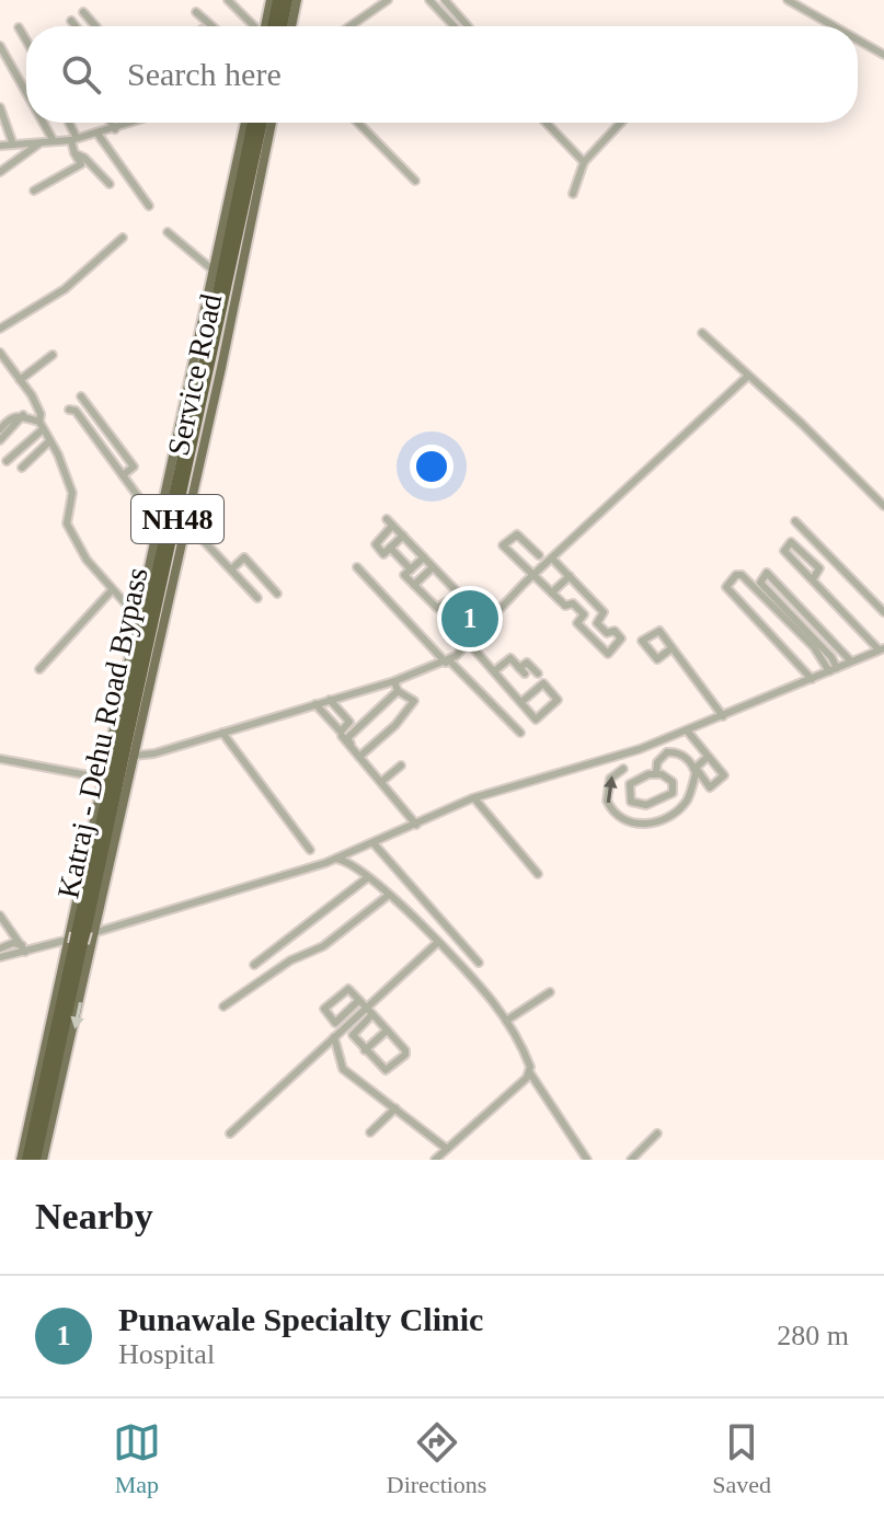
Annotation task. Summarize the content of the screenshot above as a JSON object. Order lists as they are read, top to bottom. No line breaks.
{"streets":{"highway":["NH48","Katraj - Dehu Road Bypass"],"main road":["Service Road"]},"crossings":[["Service Road","Katraj - Dehu Road Bypass"]],"page":{"search":"Search here","pins":"1","heading":"Nearby","list":[{"mark":"1","name":"Punawale Specialty Clinic","note":"Hospital","value":"280 m"}],"nav":["Map","Directions","Saved"]}}
